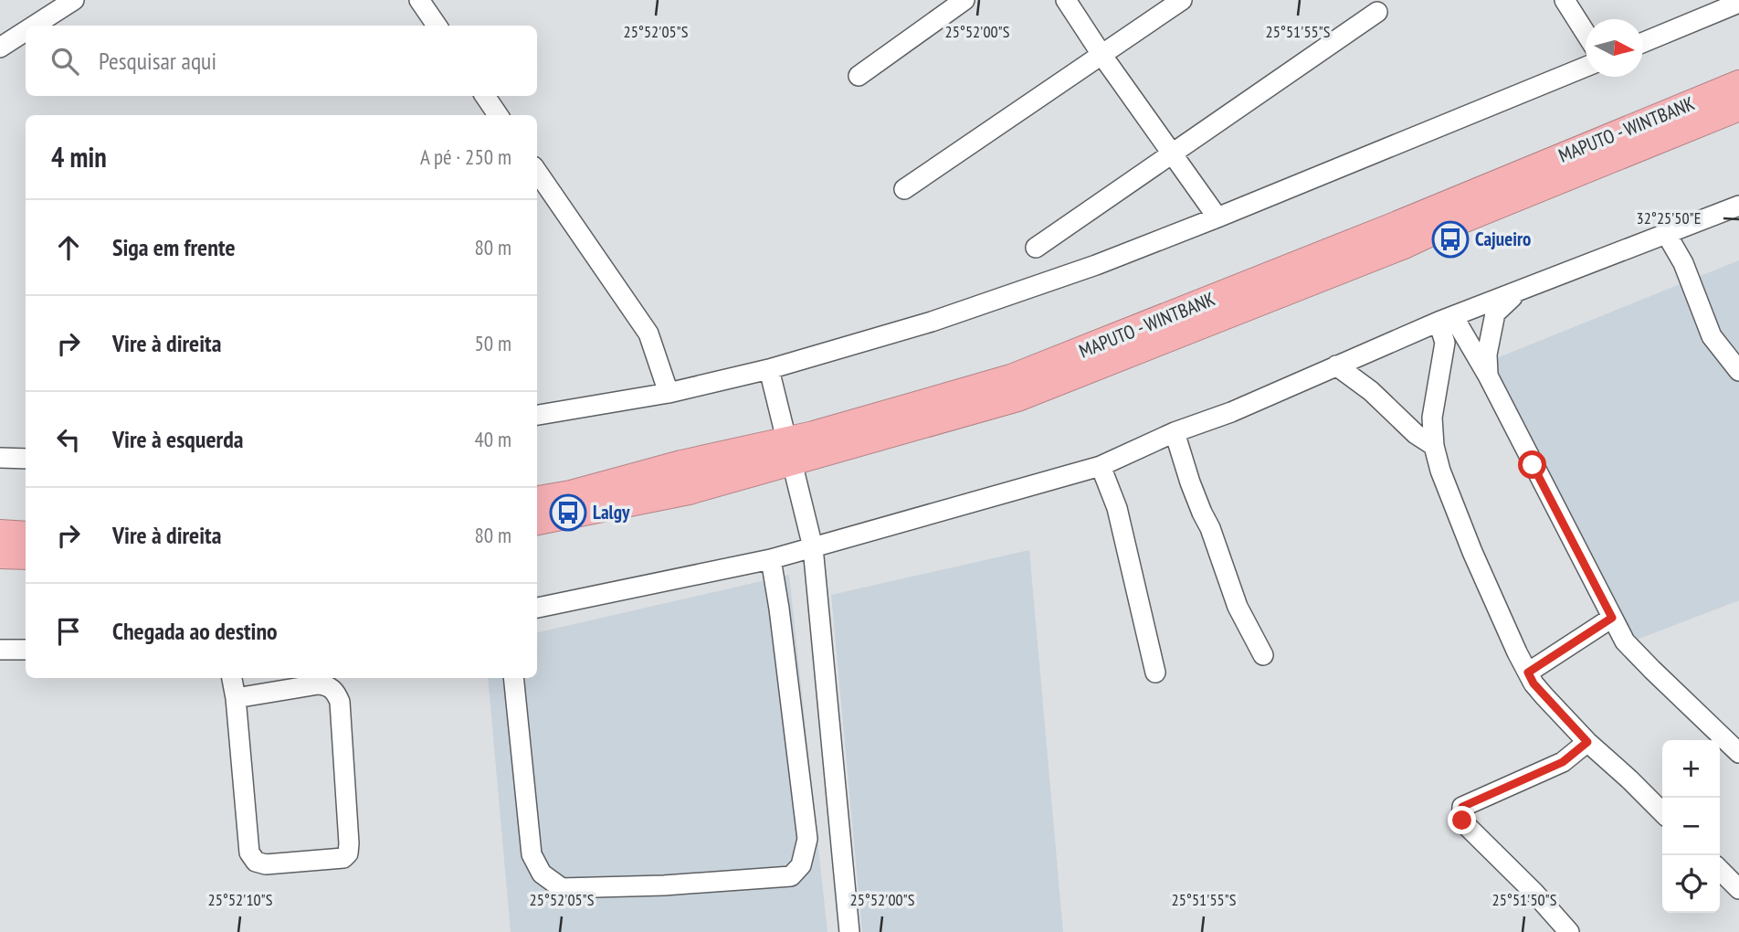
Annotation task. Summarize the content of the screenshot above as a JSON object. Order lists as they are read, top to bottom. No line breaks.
{"streets":{"highway":["MAPUTO - WINTBANK"]},"places":{"bus stop":["Cajueiro","Lalgy"]},"north":"right","page":{"search":"Pesquisar aqui","heading":["4 min","A pé · 250 m"],"list":[["Siga em frente","80 m"],["Vire à direita","50 m"],["Vire à esquerda","40 m"],["Vire à direita","80 m"],"Chegada ao destino"],"map_buttons":["+","−"]},"coordinates":["25°52'05\"S","25°52'00\"S","25°51'55\"S","32°25'50\"E","25°52'10\"S","25°51'50\"S"]}
